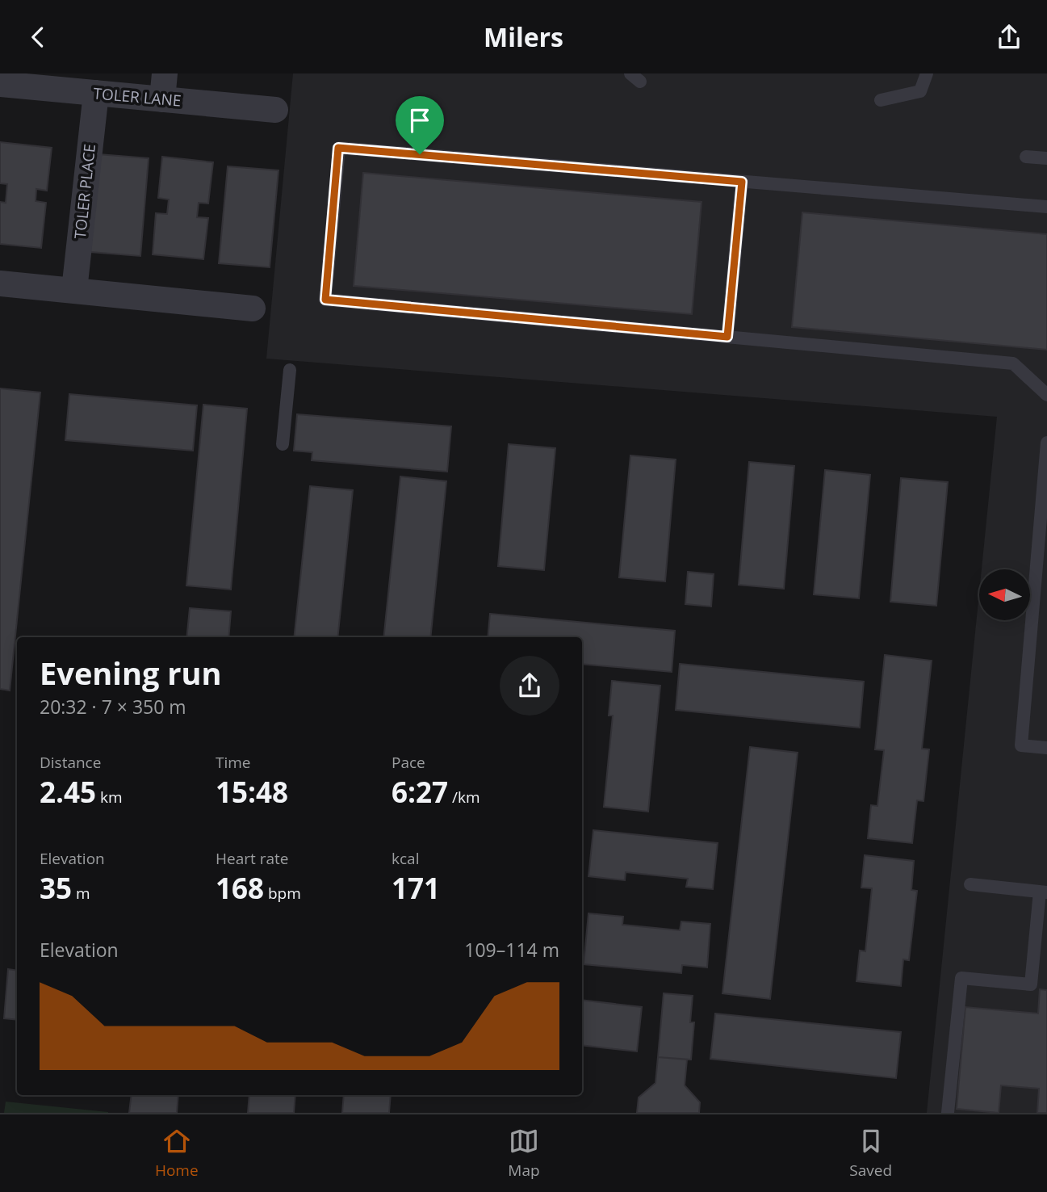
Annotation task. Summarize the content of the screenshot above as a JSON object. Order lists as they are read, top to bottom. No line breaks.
{"streets":{"street":["TOLER LANE","TOLER PLACE"]},"crossings":[["TOLER LANE","TOLER PLACE"]],"north":"left","page":{"header":"Milers","heading":["Evening run","20:32 · 7 × 350 m"],"stats":[["Distance","2.45 km"],["Time","15:48"],["Pace","6:27 /km"],["Elevation","35 m"],["Heart rate","168 bpm"],["kcal","171"]],"chart":["Elevation","109–114 m"],"tabs":["Home","Map","Saved"]}}
